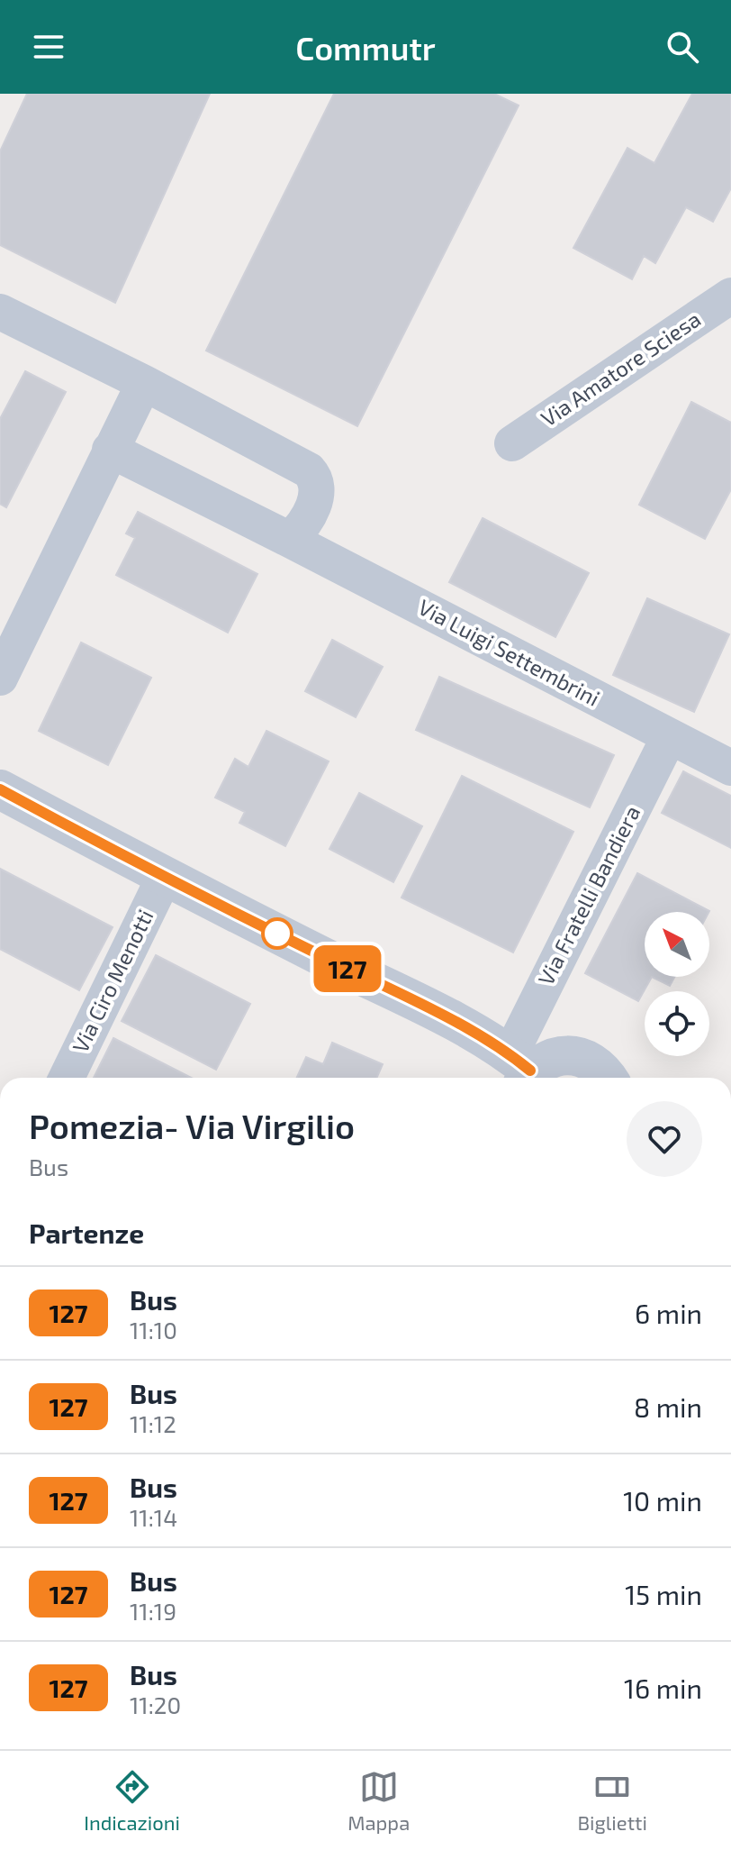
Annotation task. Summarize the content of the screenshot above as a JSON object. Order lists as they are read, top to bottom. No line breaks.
{"streets":{"street":["Via Amatore Sciesa","Via Luigi Settembrini","Via Fratelli Bandiera","Via Ciro Menotti"]},"crossings":[["Via Luigi Settembrini","Via Fratelli Bandiera"]],"lines":["bus line 127"],"north":"top left","page":{"header":"Commutr","on_map":"127","heading":[["Pomezia- Via Virgilio","Bus"],"Partenze"],"list":[{"mark":"127","name":"Bus","note":"11:10","value":"6 min"},{"mark":"127","name":"Bus","note":"11:12","value":"8 min"},{"mark":"127","name":"Bus","note":"11:14","value":"10 min"},{"mark":"127","name":"Bus","note":"11:19","value":"15 min"},{"mark":"127","name":"Bus","note":"11:20","value":"16 min"}],"tabs":["Indicazioni","Mappa","Biglietti"]}}
